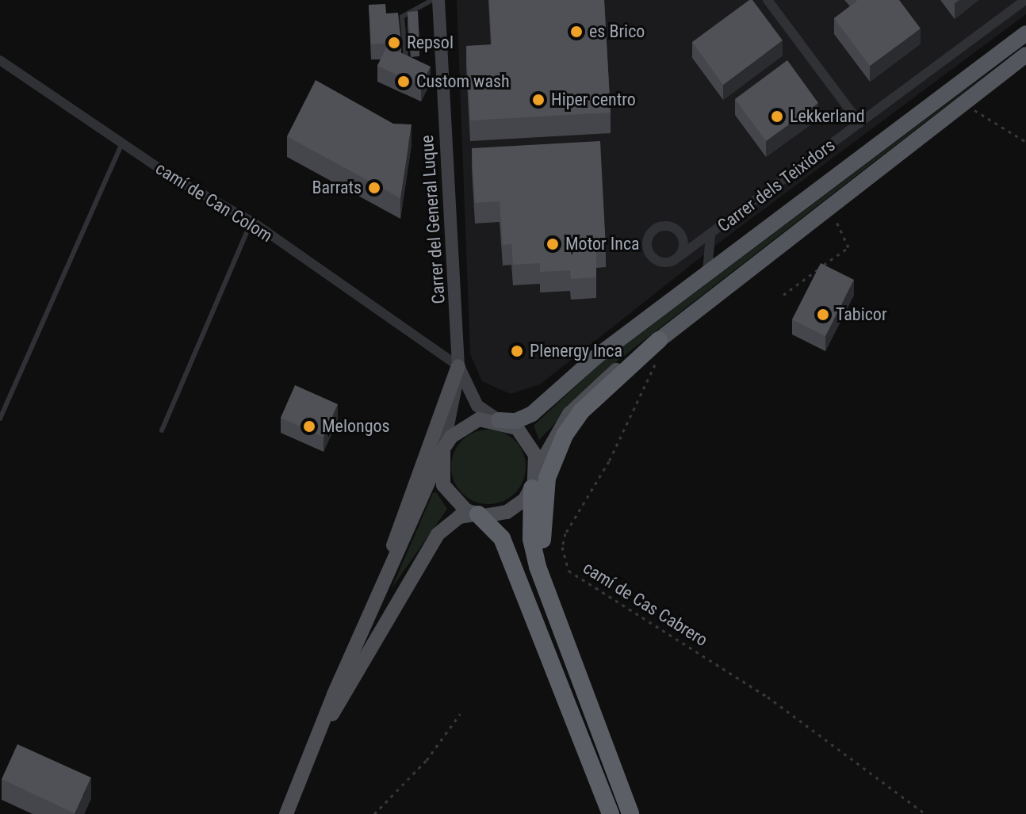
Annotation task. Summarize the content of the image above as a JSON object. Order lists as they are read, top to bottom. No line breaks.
{"streets":{"main road":["Carrer del General Luque"],"street":["Carrer dels Teixidors","camí de Can Colom"],"path":["camí de Cas Cabrero"]},"crossings":[["camí de Can Colom","Carrer del General Luque"]],"places":["es Brico","Repsol","Custom wash","Hiper centro","Lekkerland","Barrats","Motor Inca","Tabicor","Plenergy Inca","Melongos"]}
